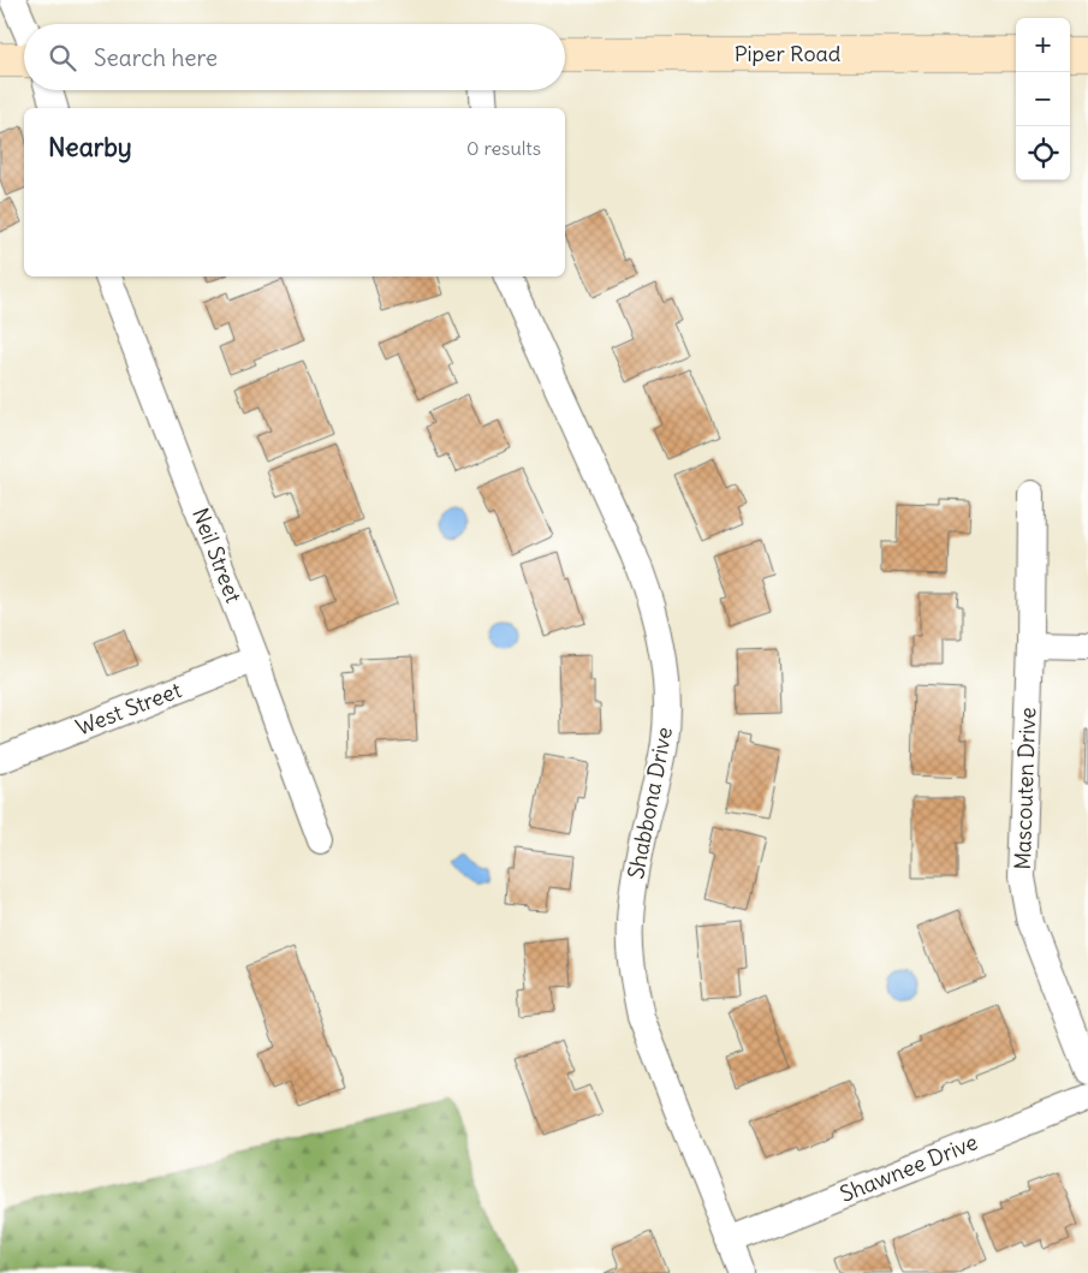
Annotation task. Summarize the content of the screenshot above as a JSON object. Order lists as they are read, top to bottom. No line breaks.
{"streets":{"street":["Piper Road","Neil Street","West Street","Mascouten Drive","Shabbona Drive","Shawnee Drive"]},"crossings":[["Neil Street","West Street"],["Shabbona Drive","Shawnee Drive"]],"page":{"map_buttons":["+","−"],"search":"Search here","heading":["Nearby","0 results"]}}
